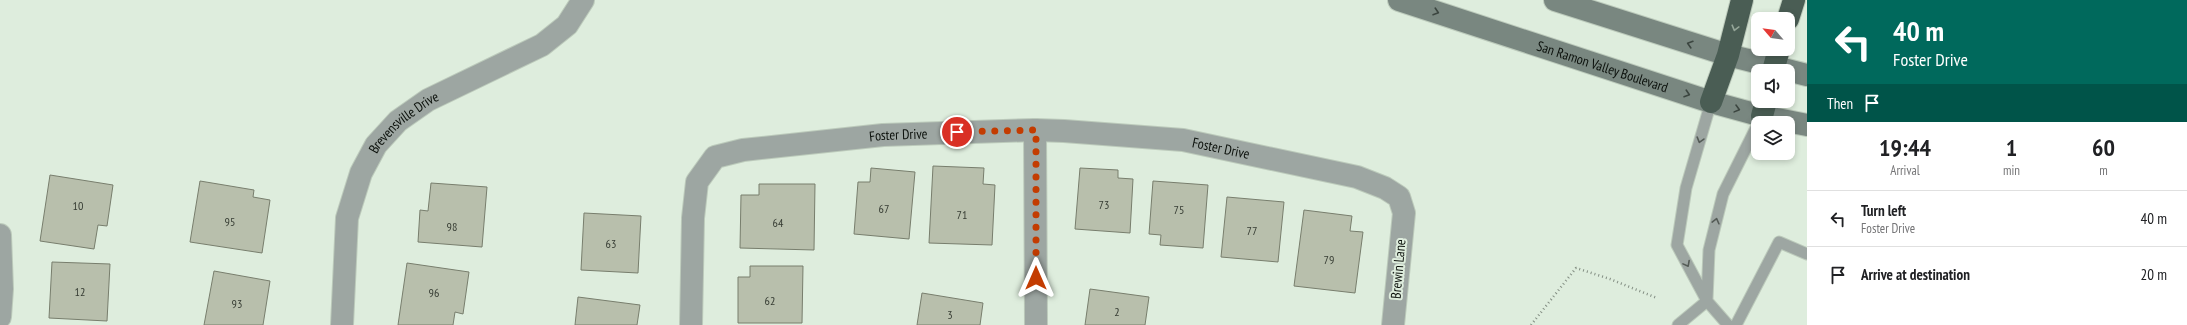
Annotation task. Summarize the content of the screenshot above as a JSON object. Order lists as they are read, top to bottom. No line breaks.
{"streets":{"main road":["San Ramon Valley Boulevard"],"street":["Brevensville Drive","Foster Drive","Brewin Lane"]},"crossings":[["Foster Drive","Brewin Lane"]],"house_numbers":["73","10","67","75","71","95","64","98","77","63","79","12","96","62","93","2","3"],"north":"top left","page":{"turn":["40 m","Foster Drive"],"then":"Then","eta":["19:44","Arrival","1","min","60","m"],"list":[{"name":"Turn left","note":"Foster Drive","value":"40 m"},{"name":"Arrive at destination","value":"20 m"}]}}
